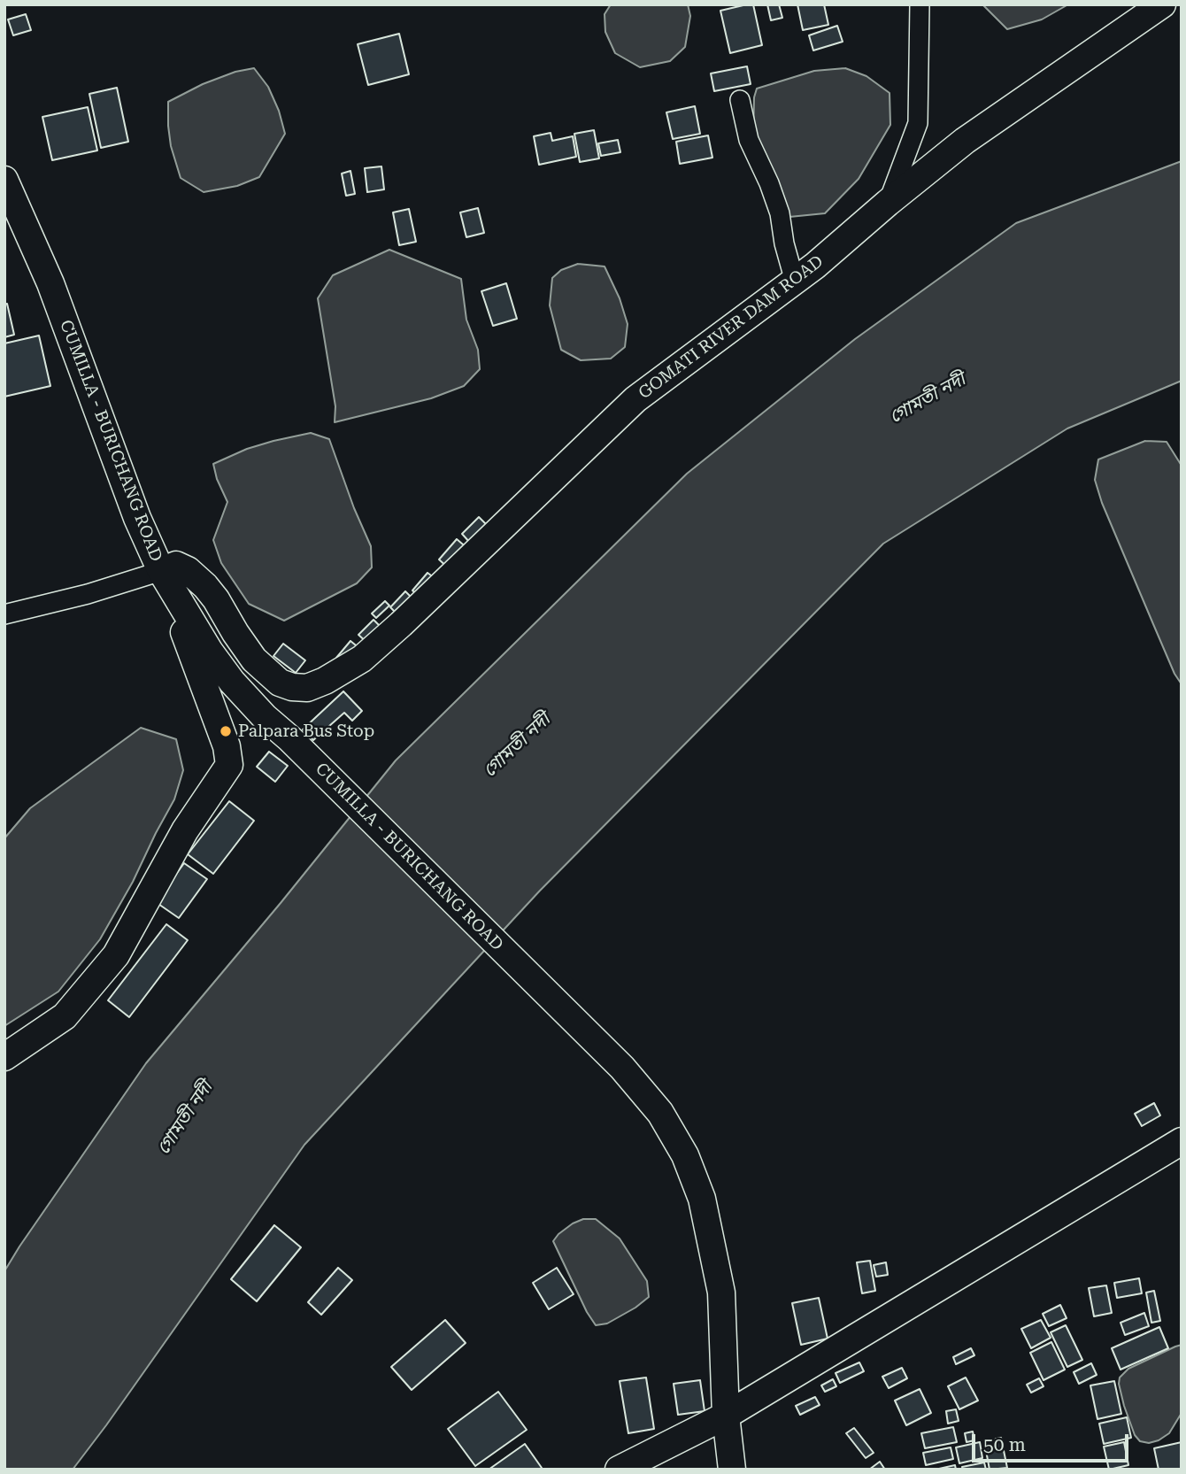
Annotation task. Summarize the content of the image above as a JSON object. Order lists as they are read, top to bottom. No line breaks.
{"streets":{"main road":["GOMATI RIVER DAM ROAD","CUMILLA - BURICHANG ROAD"]},"crossings":[["GOMATI RIVER DAM ROAD","CUMILLA - BURICHANG ROAD"]],"water":["গোমতী নদী"],"places":["Palpara Bus Stop"],"scale_bar":"50 m"}
